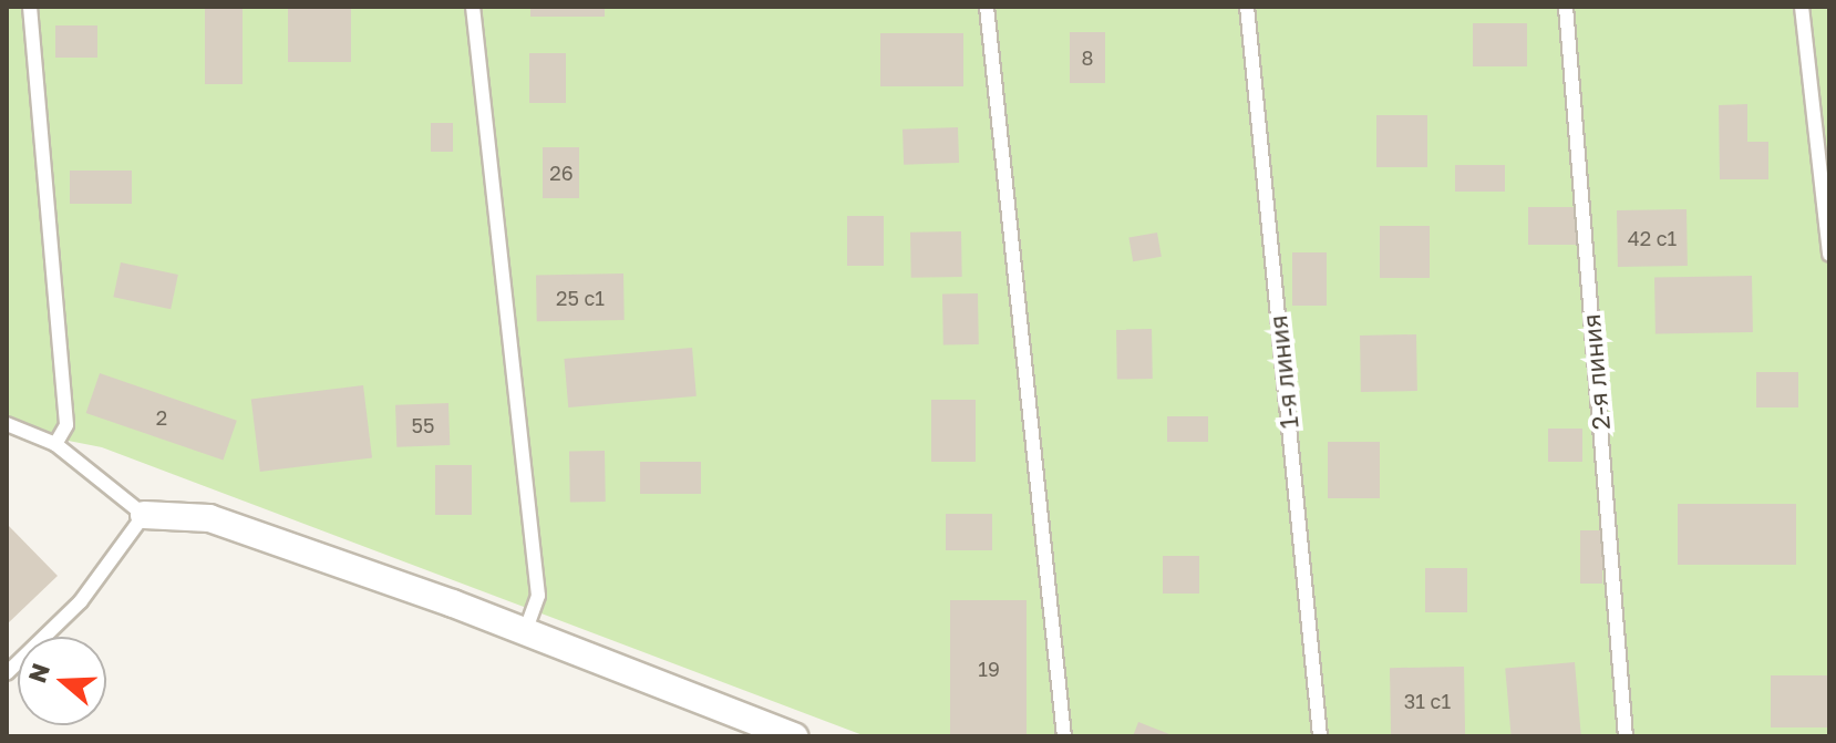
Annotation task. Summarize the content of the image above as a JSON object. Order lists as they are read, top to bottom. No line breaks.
{"streets":{"lane":["1-я линия","2-я линия"]},"house_numbers":["8","26","42 с1","25 с1","2","55","19","31 с1"],"north":"left"}
